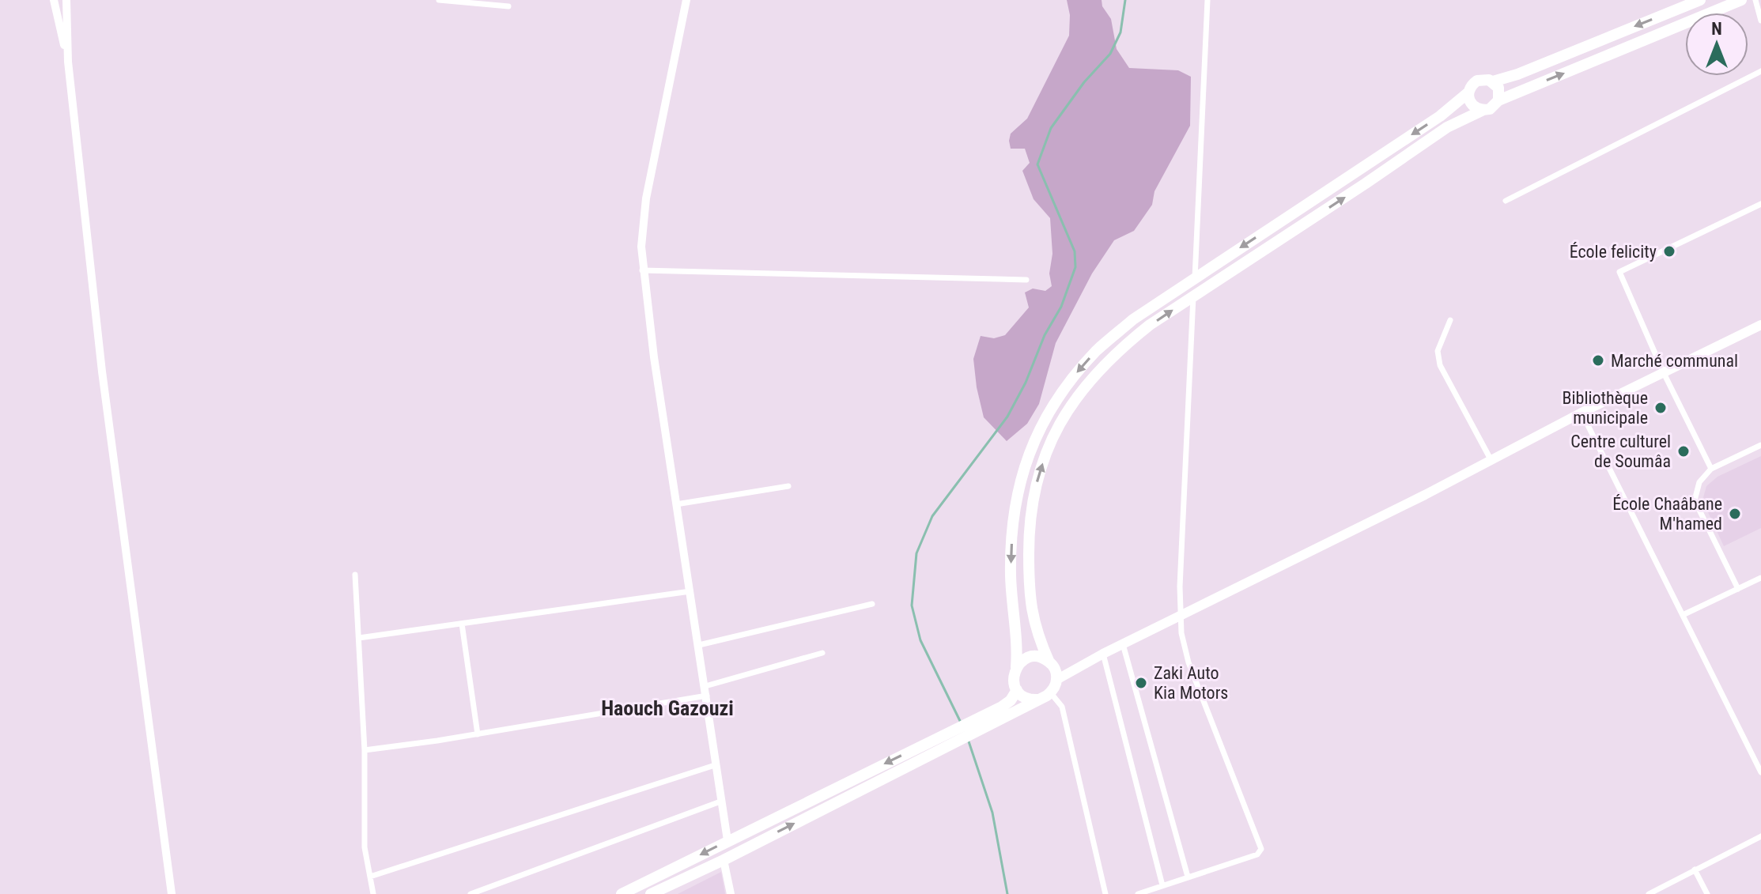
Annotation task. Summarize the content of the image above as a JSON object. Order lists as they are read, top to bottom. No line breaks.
{"districts":["Haouch Gazouzi"],"places":["École felicity","Marché communal","Bibliothèque municipale","Centre culturel de Soumâa","École Chaâbane M'hamed","Zaki Auto Kia Motors"],"north":"top"}
